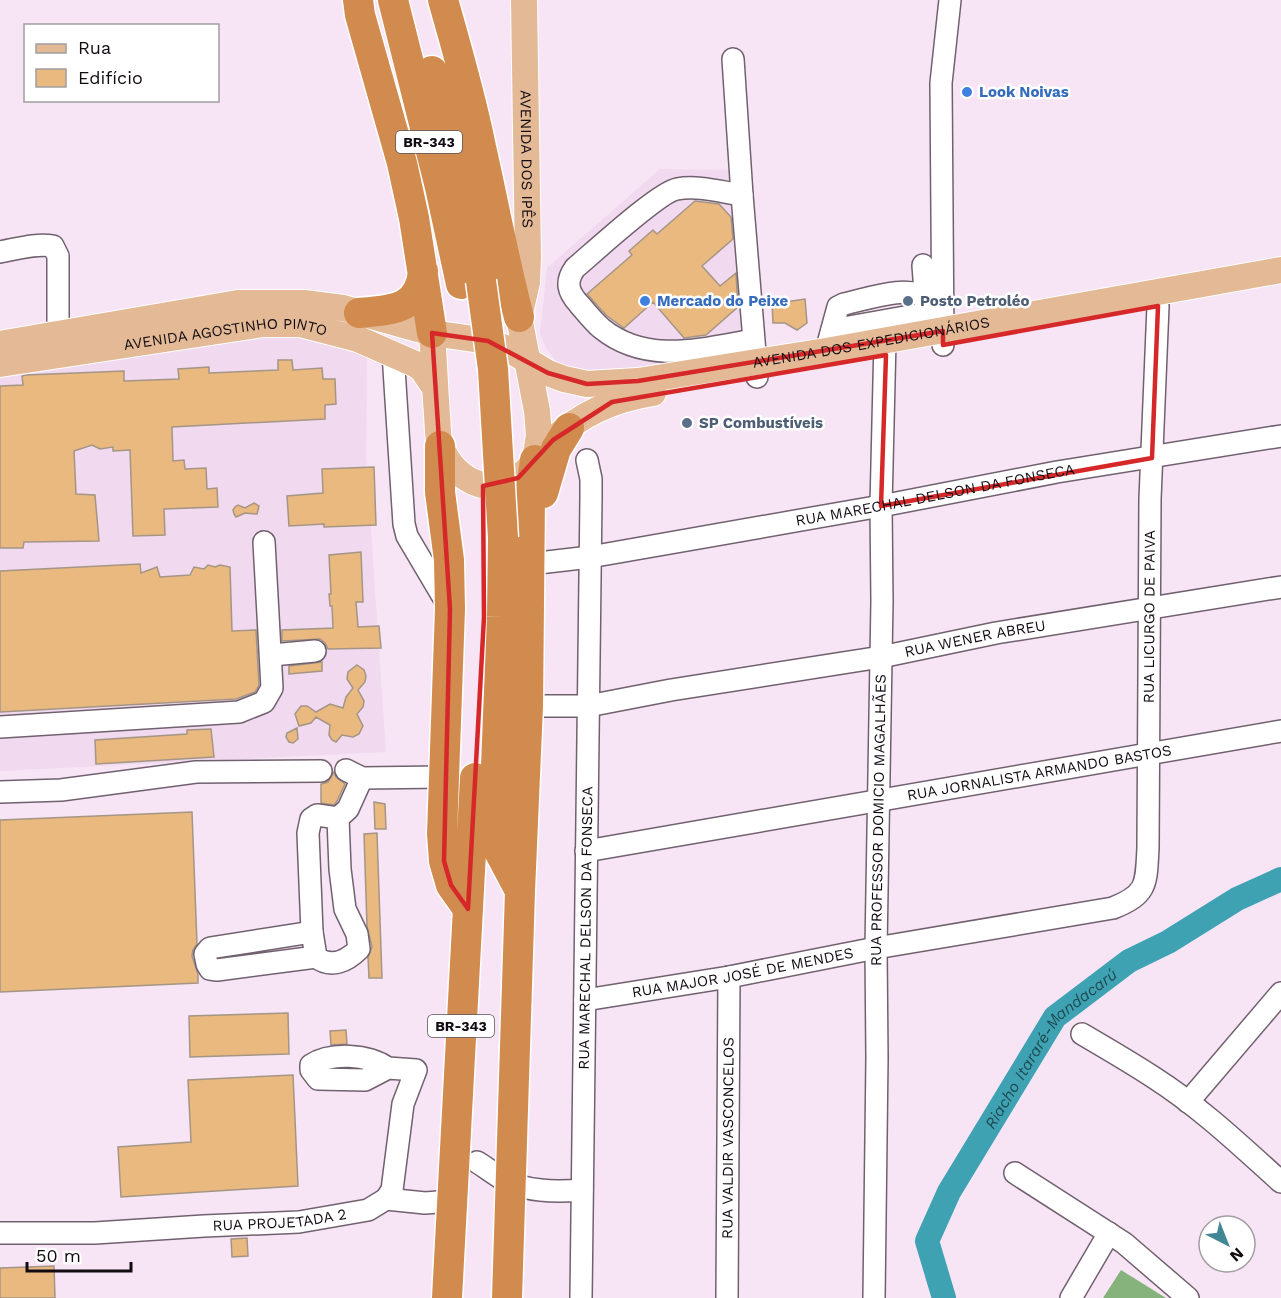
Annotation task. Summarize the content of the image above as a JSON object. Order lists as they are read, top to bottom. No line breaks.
{"streets":{"highway":["BR-343"],"main road":["AVENIDA DOS IPÊS","AVENIDA AGOSTINHO PINTO","AVENIDA DOS EXPEDICIONÁRIOS"],"street":["RUA MARECHAL DELSON DA FONSECA","RUA LICURGO DE PAIVA","RUA WENER ABREU","RUA JORNALISTA ARMANDO BASTOS","RUA PROFESSOR DOMICIO MAGALHÃES","RUA MAJOR JOSÉ DE MENDES","RUA VALDIR VASCONCELOS","RUA PROJETADA 2"]},"crossings":[["BR-343","RUA MARECHAL DELSON DA FONSECA"],["BR-343","RUA WENER ABREU"],["AVENIDA DOS EXPEDICIONÁRIOS","RUA LICURGO DE PAIVA"],["AVENIDA DOS EXPEDICIONÁRIOS","RUA PROFESSOR DOMICIO MAGALHÃES"],["RUA MARECHAL DELSON DA FONSECA","RUA LICURGO DE PAIVA"],["RUA MARECHAL DELSON DA FONSECA","RUA WENER ABREU"],["RUA MARECHAL DELSON DA FONSECA","RUA JORNALISTA ARMANDO BASTOS"],["RUA MARECHAL DELSON DA FONSECA","RUA PROFESSOR DOMICIO MAGALHÃES"],["RUA MARECHAL DELSON DA FONSECA","RUA MAJOR JOSÉ DE MENDES"],["RUA LICURGO DE PAIVA","RUA WENER ABREU"],["RUA LICURGO DE PAIVA","RUA JORNALISTA ARMANDO BASTOS"],["RUA LICURGO DE PAIVA","RUA MAJOR JOSÉ DE MENDES"],["RUA WENER ABREU","RUA PROFESSOR DOMICIO MAGALHÃES"],["RUA JORNALISTA ARMANDO BASTOS","RUA PROFESSOR DOMICIO MAGALHÃES"],["RUA PROFESSOR DOMICIO MAGALHÃES","RUA MAJOR JOSÉ DE MENDES"],["RUA MAJOR JOSÉ DE MENDES","RUA VALDIR VASCONCELOS"]],"water":["Riacho Itararé-Mandacarú"],"places":["Look Noivas","Mercado do Peixe","Posto Petroléo","SP Combustíveis"],"legend":["Rua","Edifício"],"scale_bar":"50 m","north":"bottom right"}
